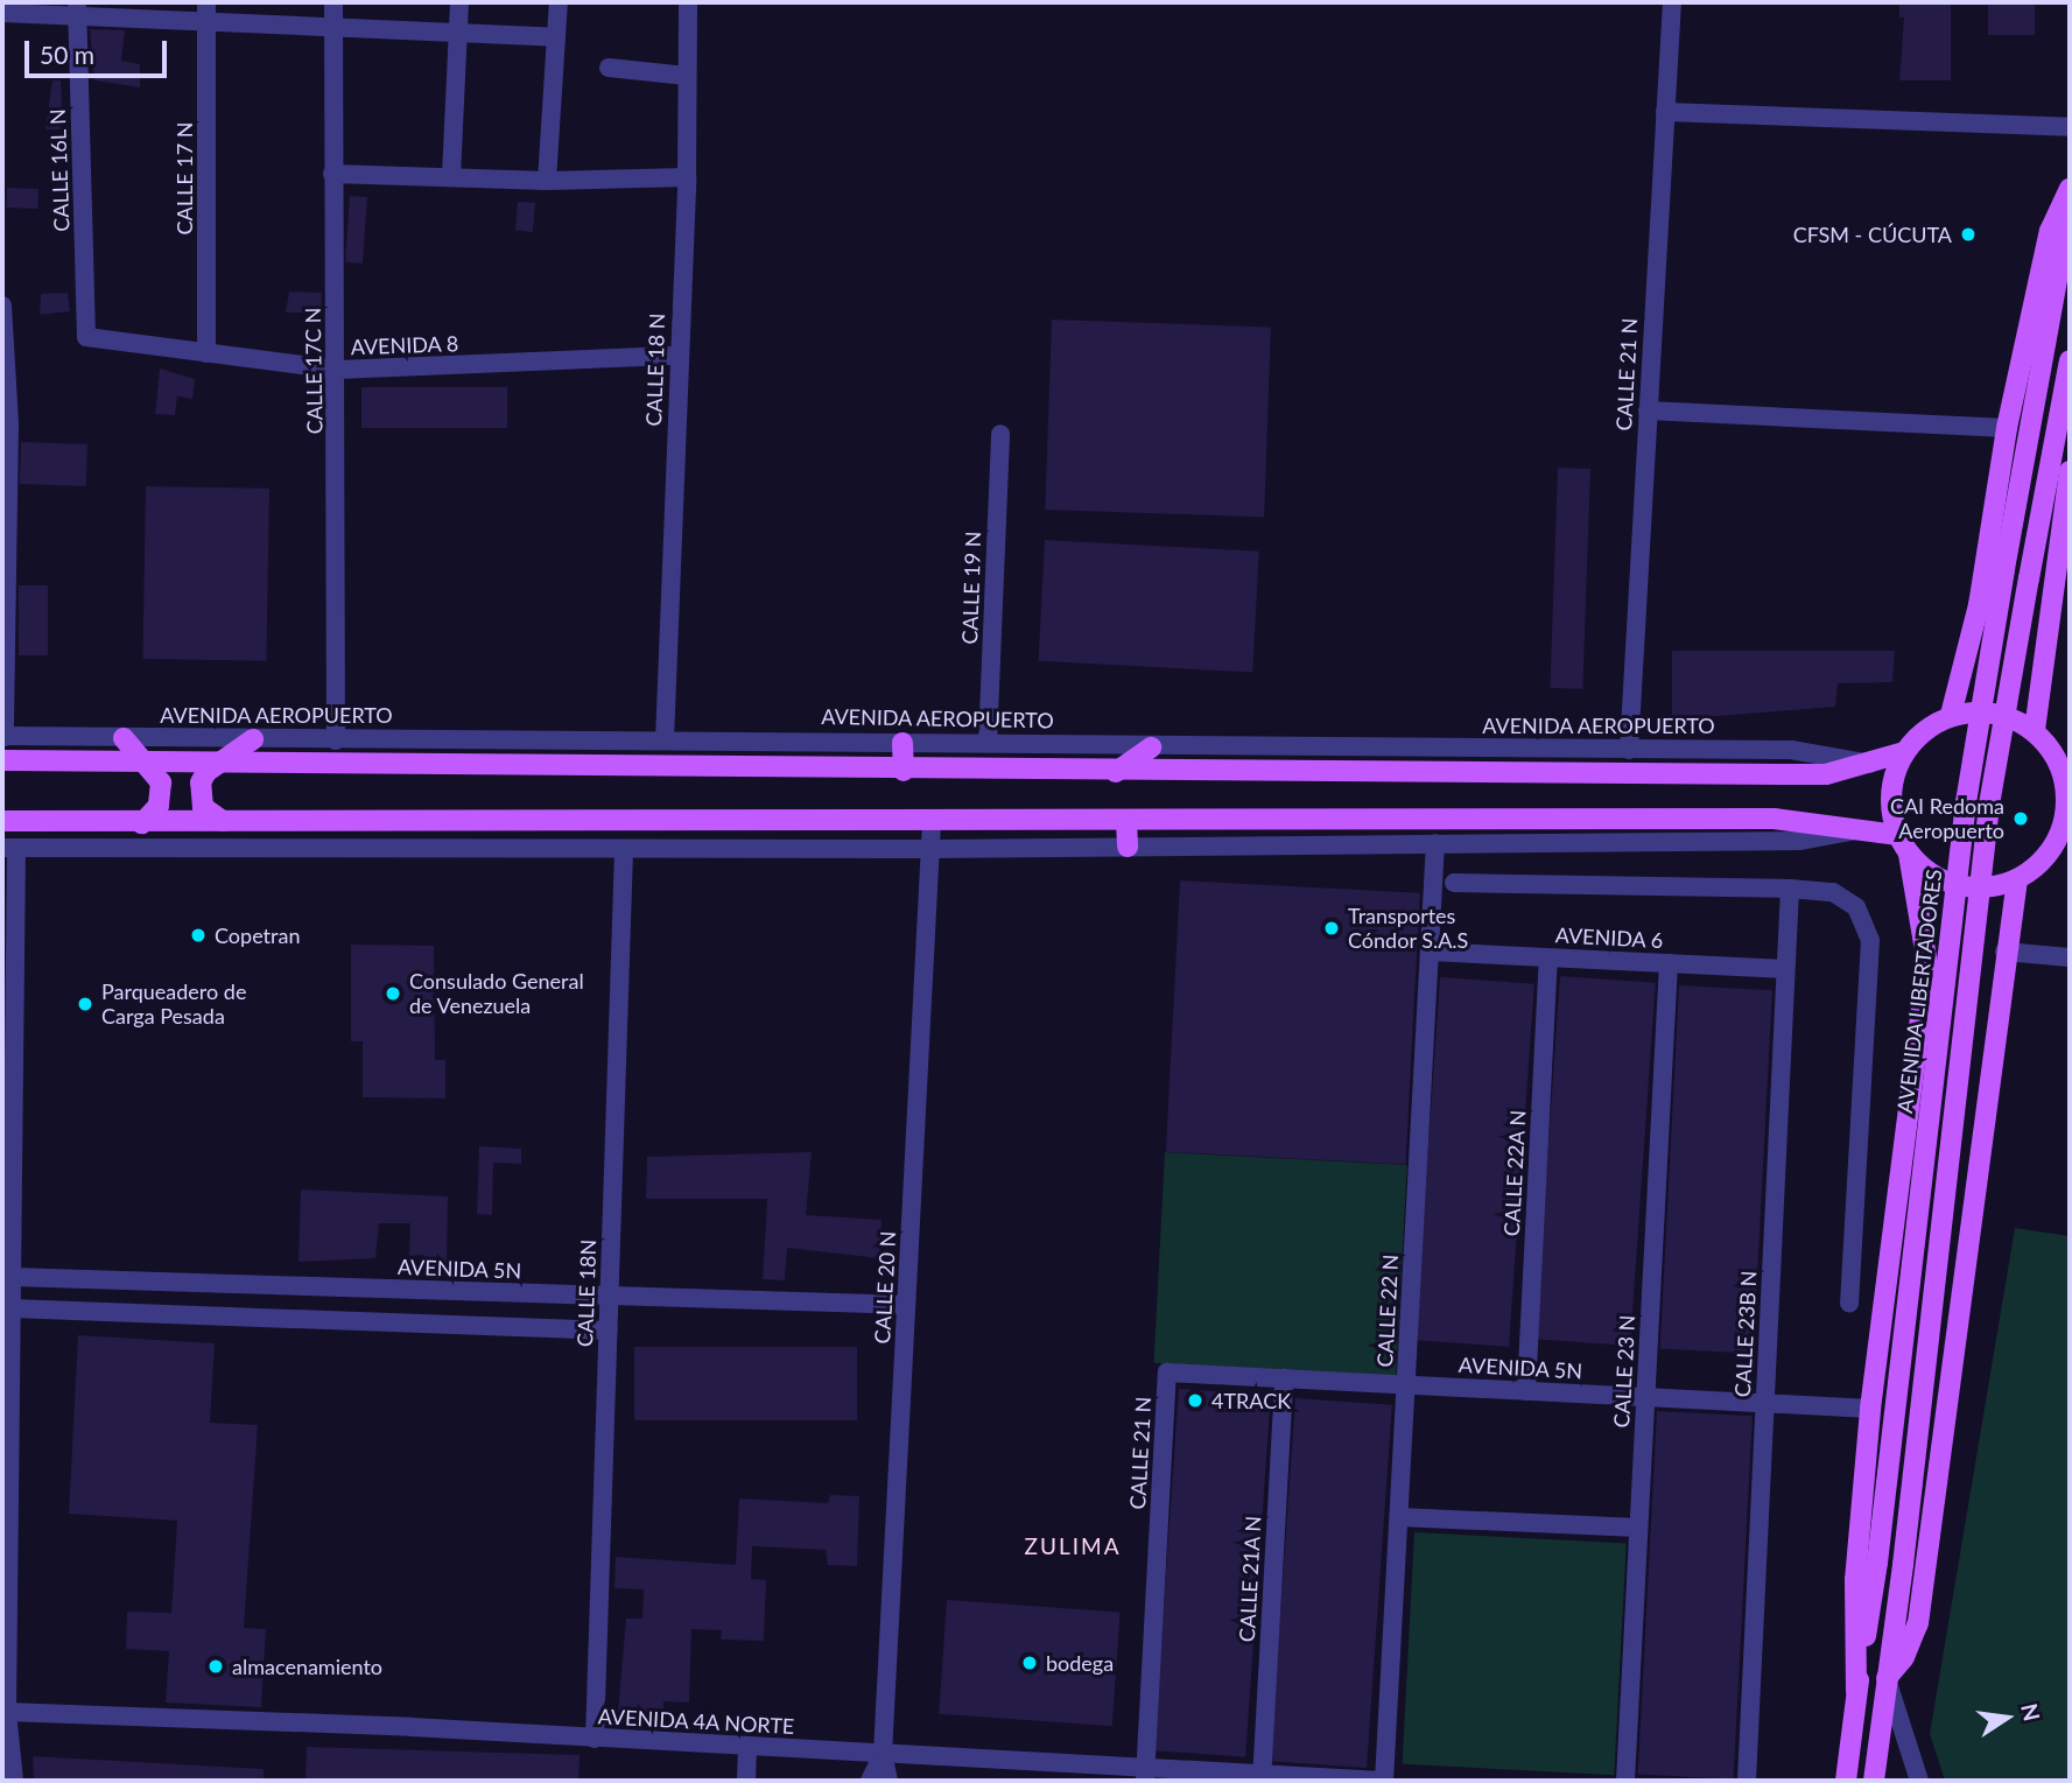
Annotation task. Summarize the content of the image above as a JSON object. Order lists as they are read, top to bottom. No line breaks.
{"streets":{"main road":["AVENIDA AEROPUERTO","AVENIDA LIBERTADORES"],"street":["CALLE 16L N","CALLE 17 N","AVENIDA 8","CALLE 18 N","CALLE 17C N","CALLE 21 N","CALLE 19 N","AVENIDA 6","CALLE 22A N","AVENIDA 5N","CALLE 20 N","CALLE 18N","CALLE 22 N","CALLE 23B N","CALLE 23 N","CALLE 21A N","AVENIDA 4A NORTE"]},"crossings":[["CALLE 16L N","AVENIDA 8"],["CALLE 17 N","AVENIDA 8"],["AVENIDA 8","CALLE 18 N"],["AVENIDA 8","CALLE 17C N"],["CALLE 18 N","AVENIDA AEROPUERTO"],["CALLE 17C N","AVENIDA AEROPUERTO"],["CALLE 21 N","AVENIDA AEROPUERTO"],["CALLE 21 N","AVENIDA 5N"],["CALLE 21 N","AVENIDA 4A NORTE"],["CALLE 19 N","AVENIDA AEROPUERTO"],["AVENIDA 6","CALLE 22A N"],["AVENIDA 6","CALLE 22 N"],["AVENIDA 6","CALLE 23B N"],["AVENIDA 6","CALLE 23 N"],["CALLE 22A N","AVENIDA 5N"],["AVENIDA 5N","CALLE 20 N"],["AVENIDA 5N","CALLE 18N"],["AVENIDA 5N","CALLE 22 N"],["AVENIDA 5N","CALLE 23B N"],["AVENIDA 5N","CALLE 23 N"],["AVENIDA 5N","CALLE 21A N"],["CALLE 20 N","AVENIDA 4A NORTE"],["CALLE 18N","AVENIDA 4A NORTE"],["CALLE 22 N","AVENIDA 4A NORTE"],["CALLE 21A N","AVENIDA 4A NORTE"]],"districts":["ZULIMA"],"places":["CFSM - CÚCUTA","CAI Redoma Aeropuerto","Transportes Cóndor S.A.S","Copetran","Consulado General de Venezuela","Parqueadero de Carga Pesada","4TRACK","bodega","almacenamiento"],"scale_bar":"50 m","north":"right"}
